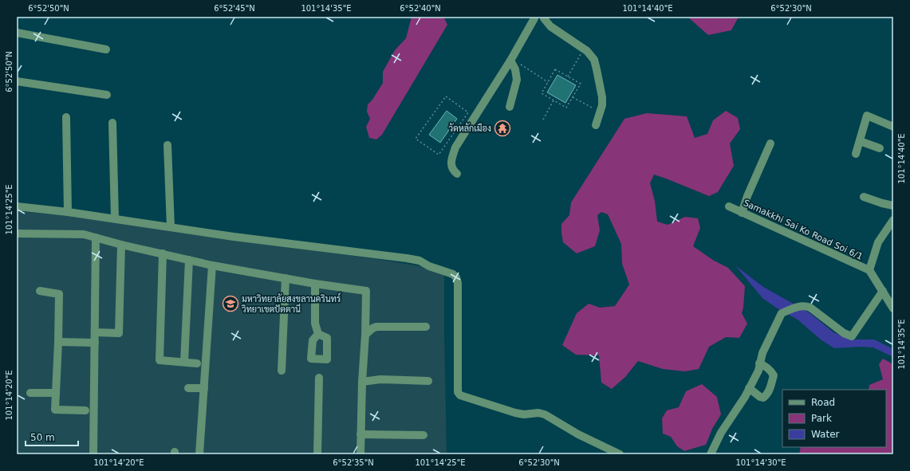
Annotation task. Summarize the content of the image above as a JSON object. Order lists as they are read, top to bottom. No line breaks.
{"streets":{"street":["Samakkhi Sai Ko Road Soi 6/1"]},"places":{"temple":["วัดหลักเมือง"],"school or university":["มหาวิทยาลัยสงขลานครินทร์ วิทยาเขตปัตตานี"]},"legend":["Road","Park","Water"],"scale_bar":"50 m","coordinates":["6°52'50\"N","6°52'45\"N","101°14'35\"E","6°52'40\"N","101°14'40\"E","6°52'30\"N","101°14'25\"E","101°14'20\"E","6°52'35\"N","101°14'30\"E"]}
